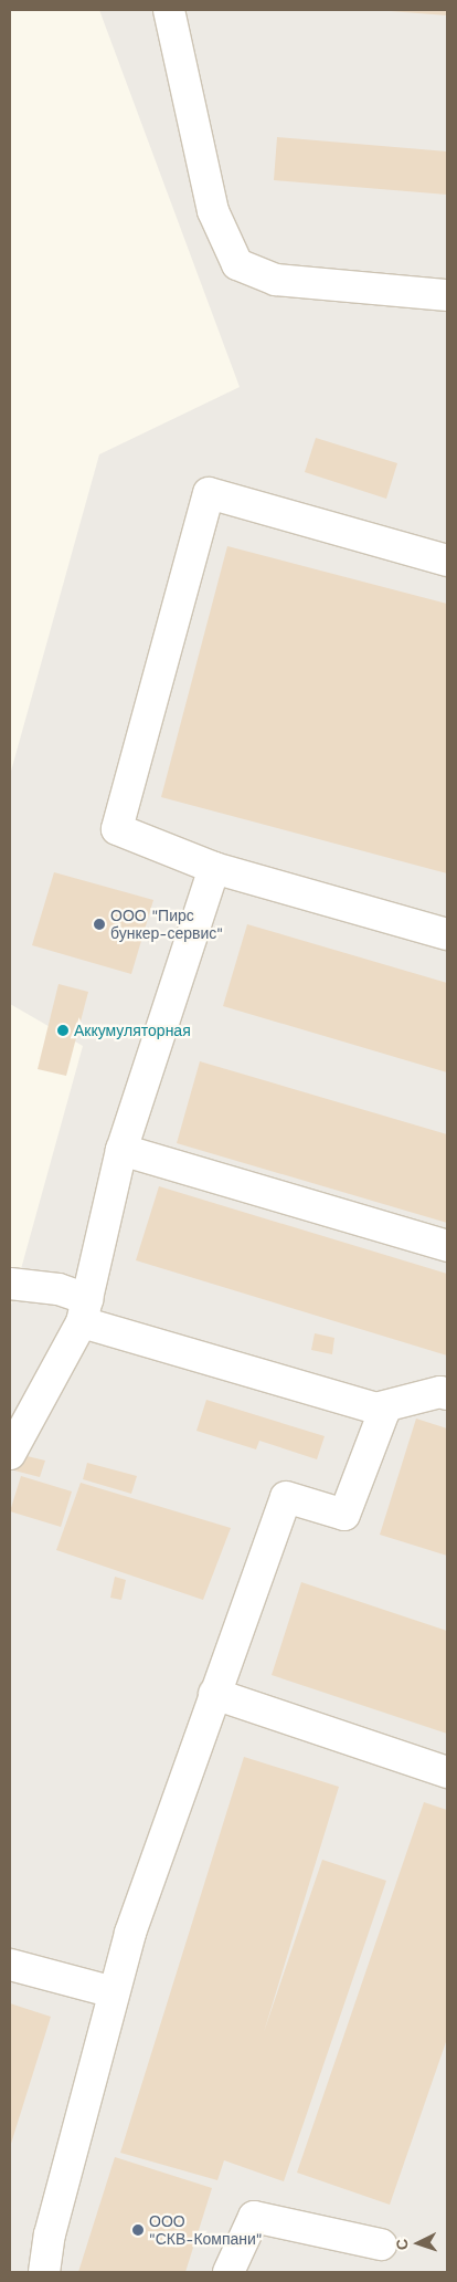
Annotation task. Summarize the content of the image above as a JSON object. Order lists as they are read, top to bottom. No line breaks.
{"places":["ООО \"Пирс бункер-сервис\"","Аккумуляторная","ООО \"СКВ-Компани\""],"north":"left"}
